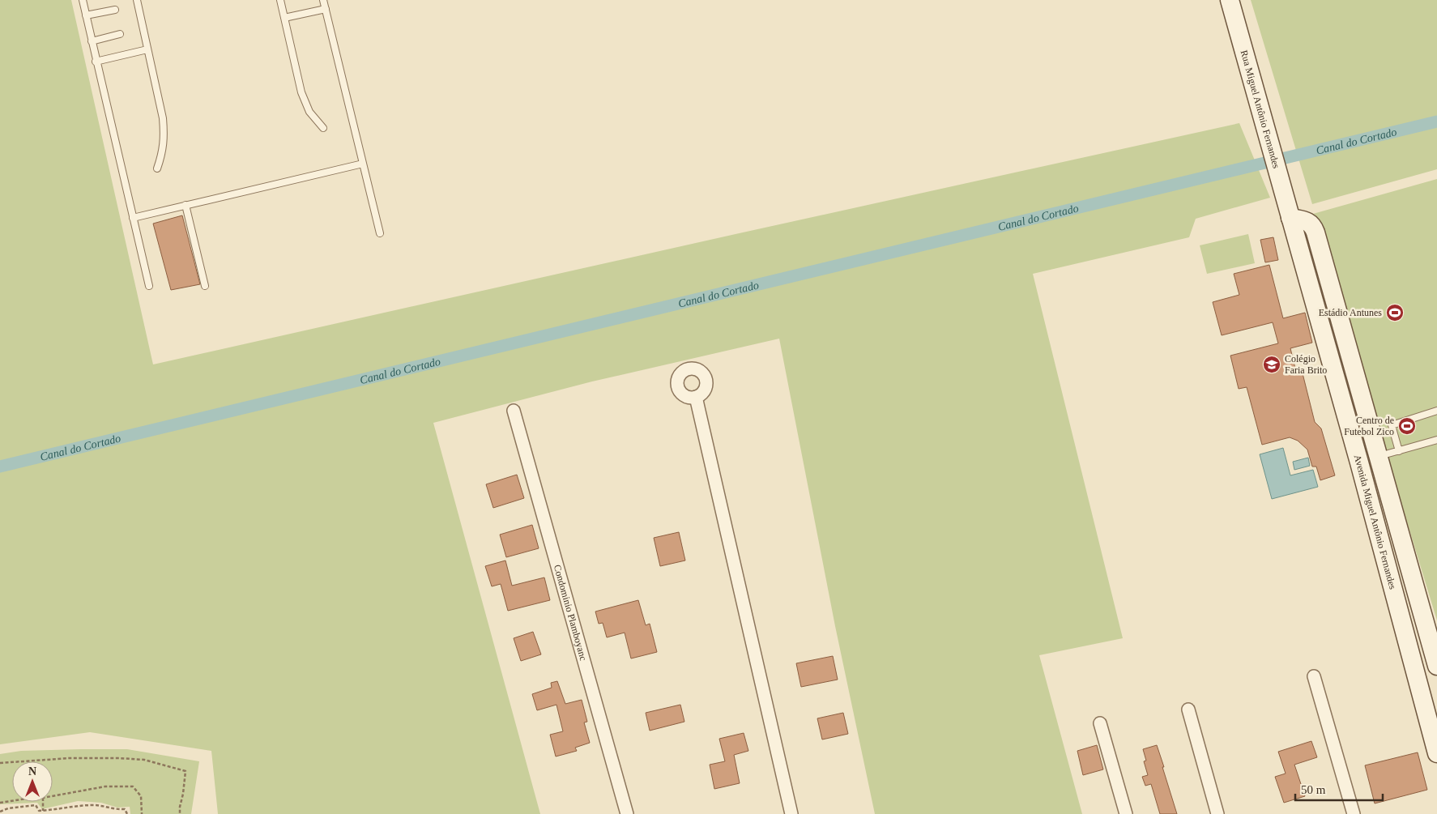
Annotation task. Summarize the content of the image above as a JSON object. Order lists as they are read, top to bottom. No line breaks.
{"streets":{"street":["Rua Miguel Antônio Fernandes","Avenida Miguel Antônio Fernandes","Condominio Plamboyanc"]},"crossings":[["Rua Miguel Antônio Fernandes","Avenida Miguel Antônio Fernandes"]],"water":["Canal do Cortado"],"places":{"sports":["Estádio Antunes","Centro de Futebol Zico"],"school or university":["Colégio Faria Brito"]},"scale_bar":"50 m","north":"top"}
